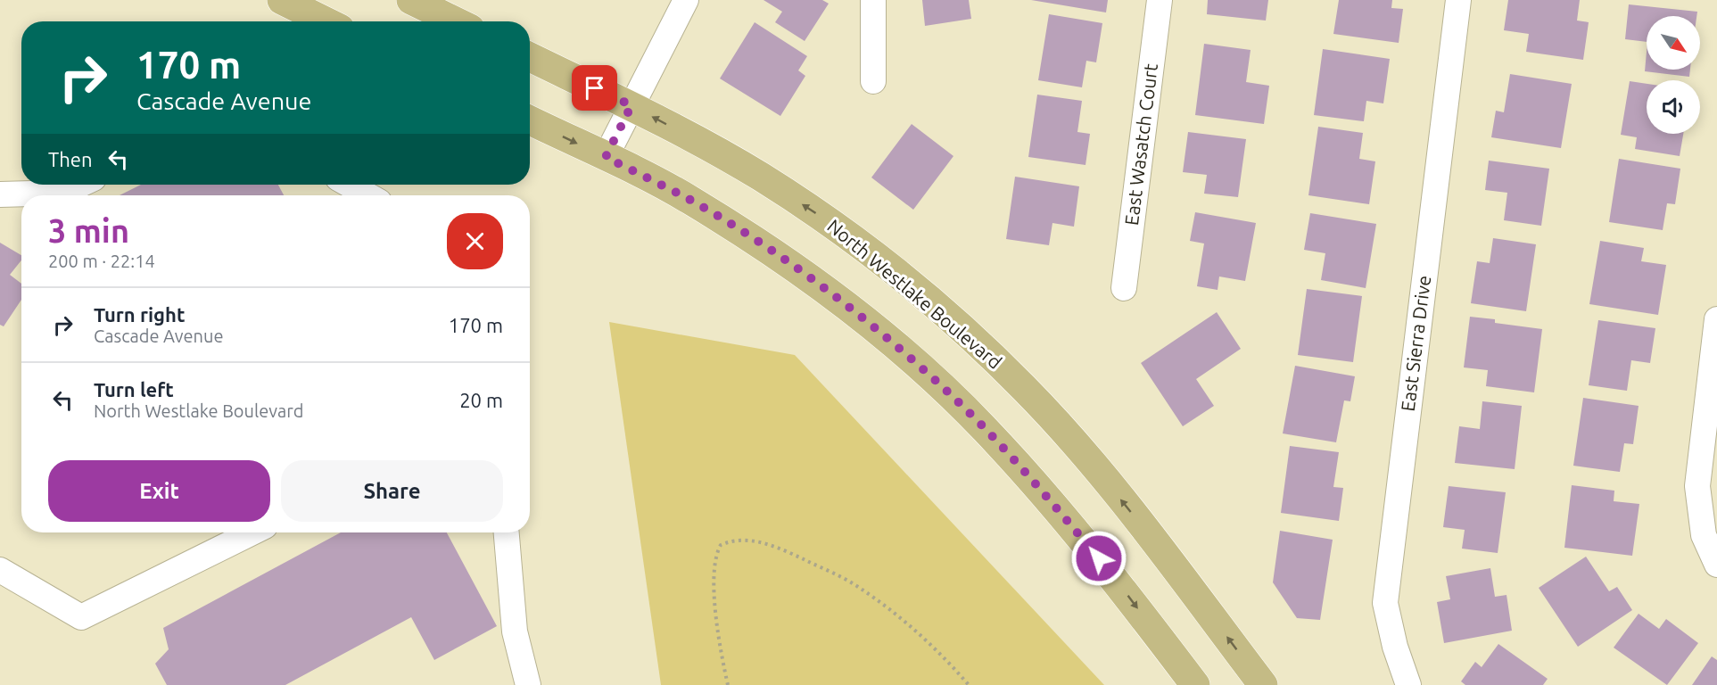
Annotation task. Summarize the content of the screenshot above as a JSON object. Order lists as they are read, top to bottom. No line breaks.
{"streets":{"main road":["North Westlake Boulevard"],"street":["East Wasatch Court","East Sierra Drive"]},"north":"bottom right","page":{"turn":["170 m","Cascade Avenue"],"then":"Then","heading":["3 min","200 m · 22:14"],"list":[{"name":"Turn right","note":"Cascade Avenue","value":"170 m"},{"name":"Turn left","note":"North Westlake Boulevard","value":"20 m"}],"buttons":["Exit","Share"]}}
